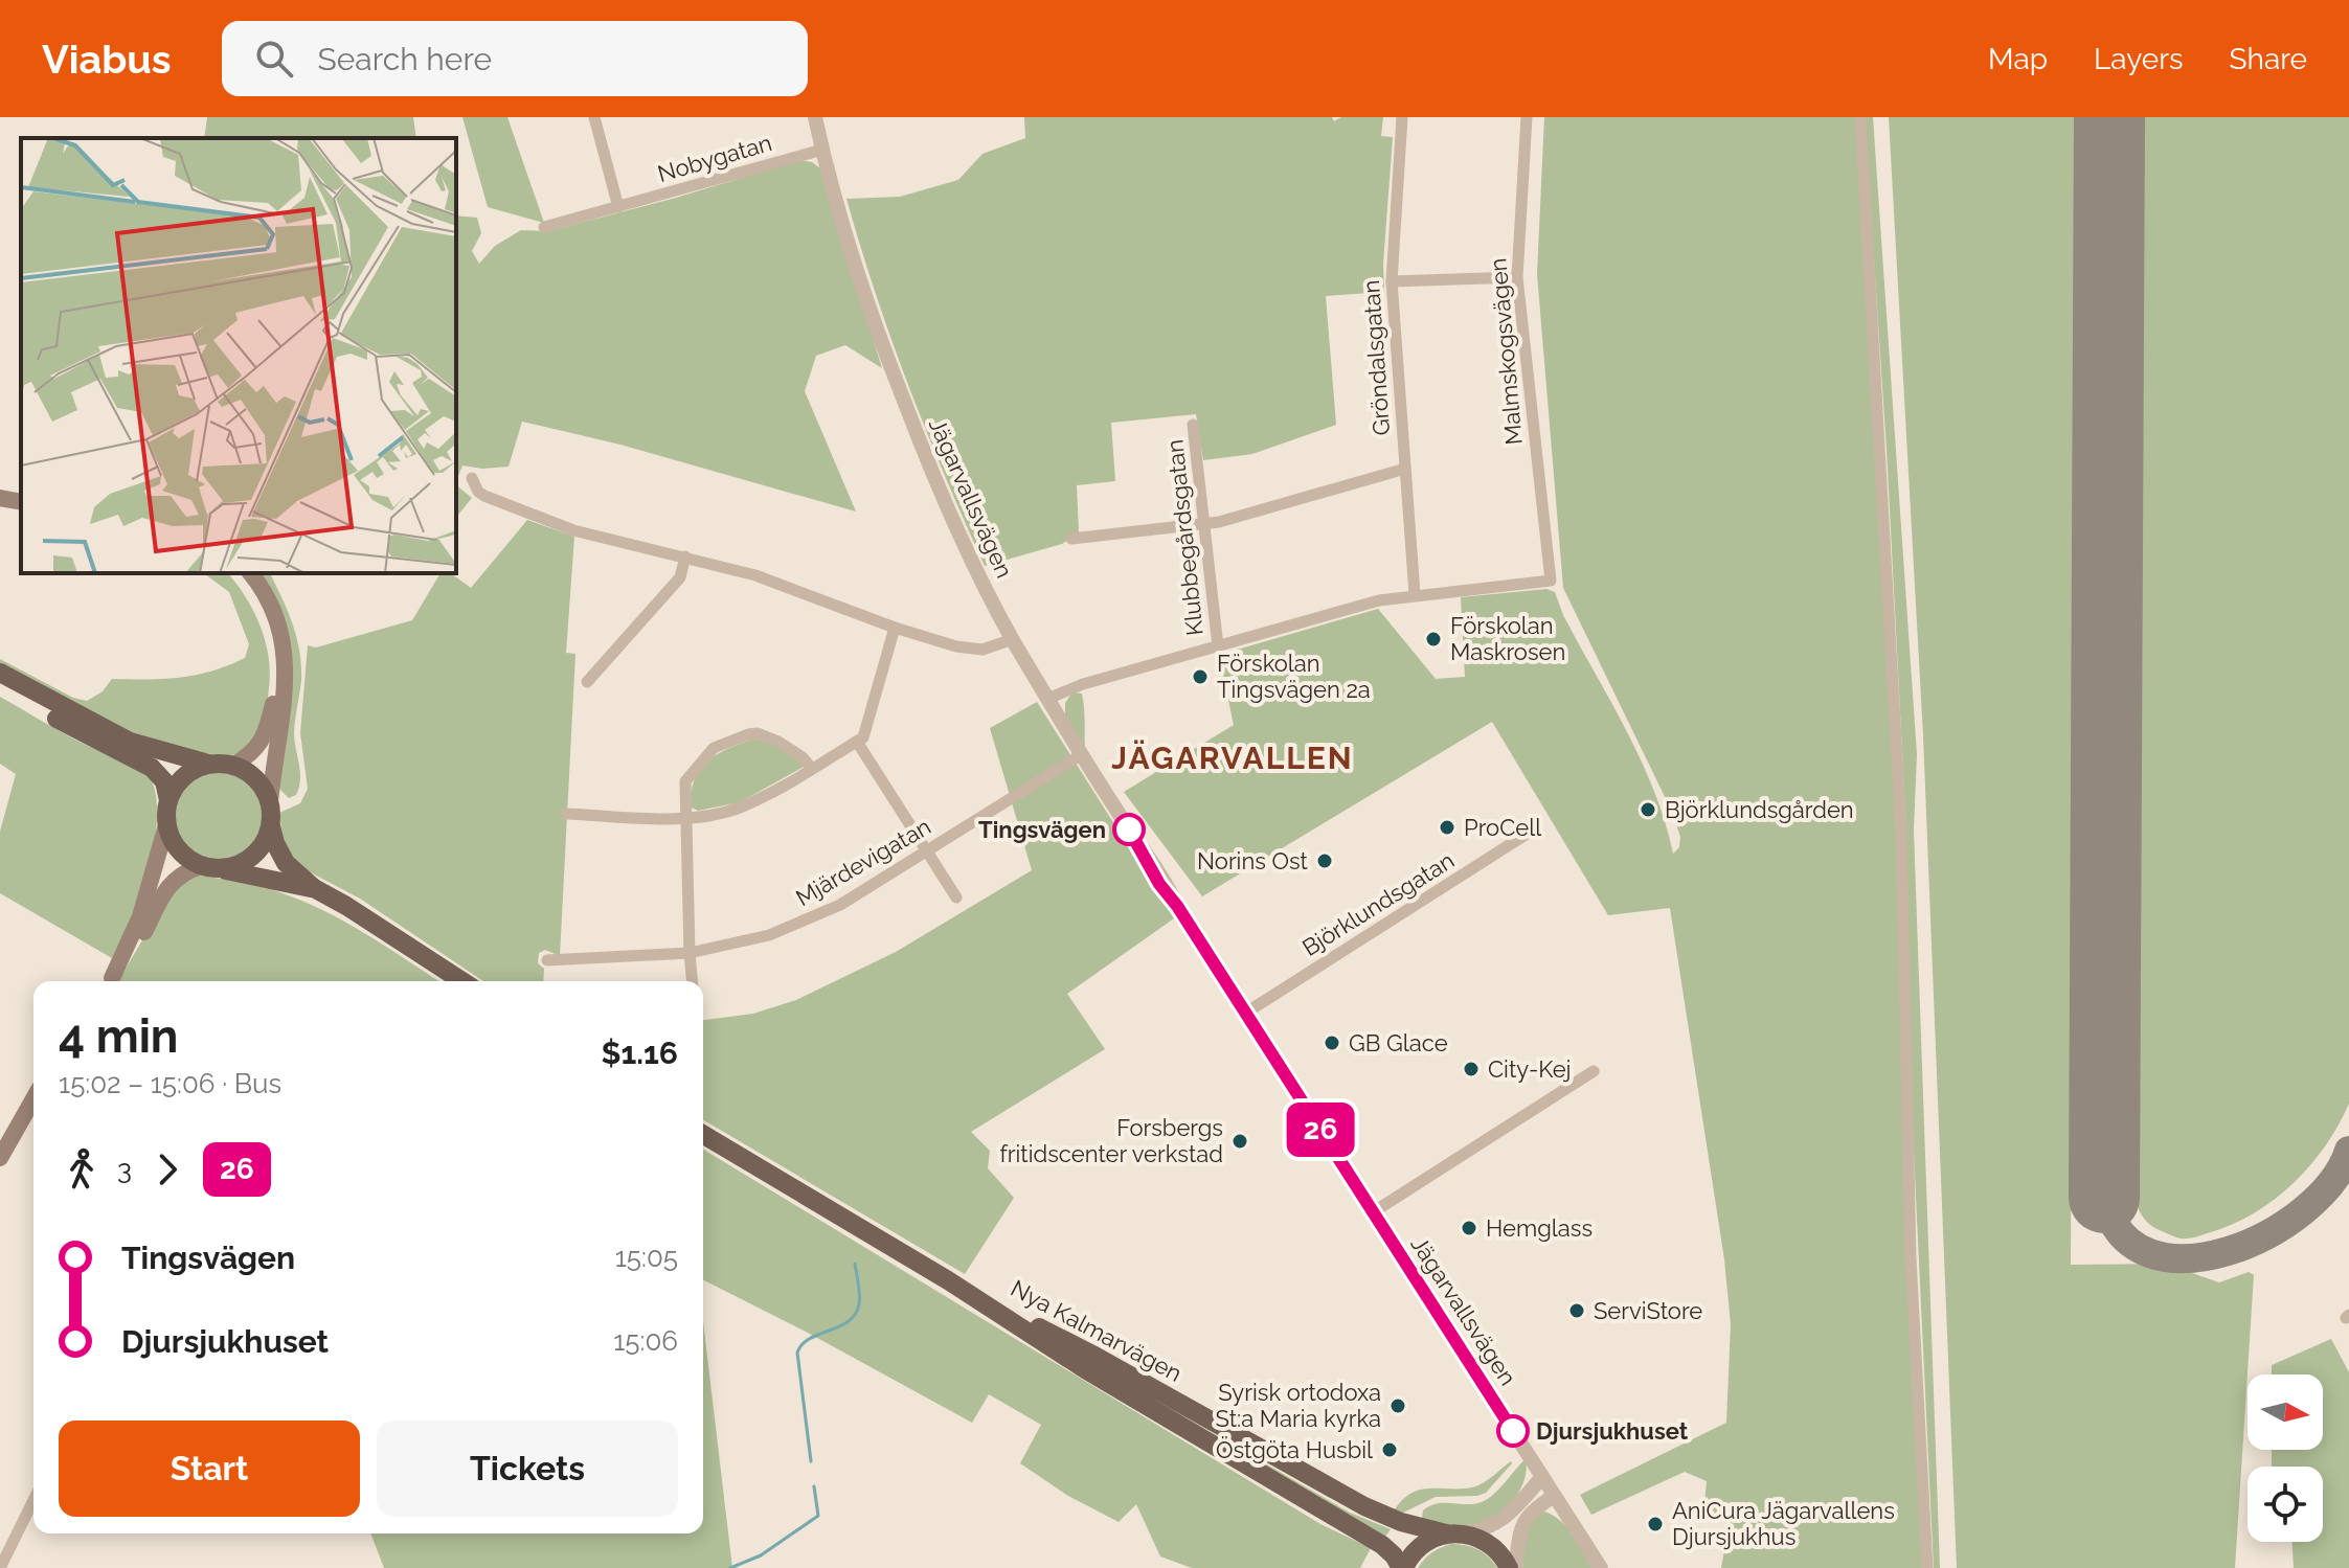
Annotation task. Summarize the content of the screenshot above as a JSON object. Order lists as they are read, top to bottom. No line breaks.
{"streets":{"main road":["Nya Kalmarvägen"],"street":["Nobygatan","Malmskogsvägen","Gröndalsgatan","Jägarvallsvägen","Klubbegårdsgatan","Mjärdevigatan","Björklundsgatan"]},"crossings":[["Nobygatan","Jägarvallsvägen"],["Malmskogsvägen","Gröndalsgatan"],["Jägarvallsvägen","Mjärdevigatan"],["Jägarvallsvägen","Björklundsgatan"]],"districts":["JÄGARVALLEN"],"places":["Förskolan Maskrosen","Förskolan Tingsvägen 2a","Björklundsgården","ProCell","Tingsvägen","Norins Ost","GB Glace","City-Kej","Forsbergs fritidscenter verkstad","Hemglass","ServiStore","Syrisk ortodoxa St:a Maria kyrka","Djursjukhuset","Östgöta Husbil","AniCura Jägarvallens Djursjukhus"],"lines":["bus line 26"],"north":"right","page":{"header":"Viabus","search":"Search here","nav":["Map","Layers","Share"],"on_map":"26","heading":["4 min","15:02 – 15:06 · Bus","$1.16"],"legs":["3","26"],"list":[{"name":"Tingsvägen","value":"15:05"},{"name":"Djursjukhuset","value":"15:06"}],"buttons":["Start","Tickets"]}}
